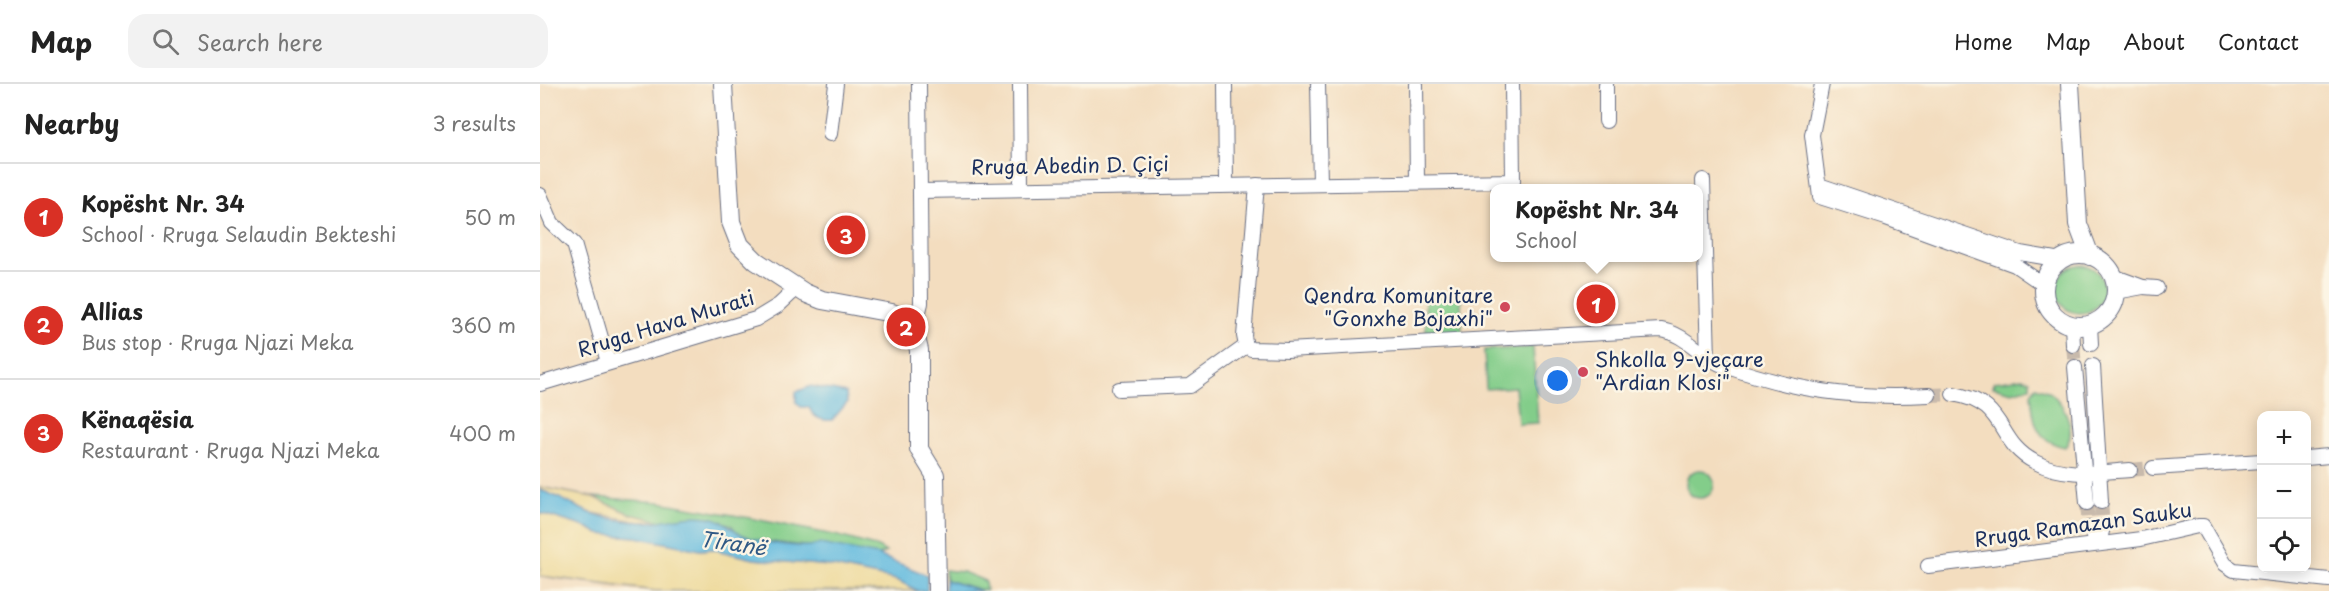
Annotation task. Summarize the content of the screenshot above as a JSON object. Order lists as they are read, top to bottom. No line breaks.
{"streets":{"street":["Rruga Abedin D. Çiçi","Rruga Hava Murati","Rruga Ramazan Sauku"]},"water":["Tiranë"],"places":["Qendra Komunitare \"Gonxhe Bojaxhi\"","Shkolla 9-vjeçare \"Ardian Klosi\""],"page":{"header":"Map","search":"Search here","nav":["Home","Map","About","Contact"],"heading":["Nearby","3 results"],"list":[{"mark":"1","name":"Kopësht Nr. 34","note":"School · Rruga Selaudin Bekteshi","value":"50 m"},{"mark":"2","name":"Allias","note":"Bus stop · Rruga Njazi Meka","value":"360 m"},{"mark":"3","name":"Kënaqësia","note":"Restaurant · Rruga Njazi Meka","value":"400 m"}],"popup":["Kopësht Nr. 34","School"],"pins":["3","1","2"],"map_buttons":["+","−"]}}
